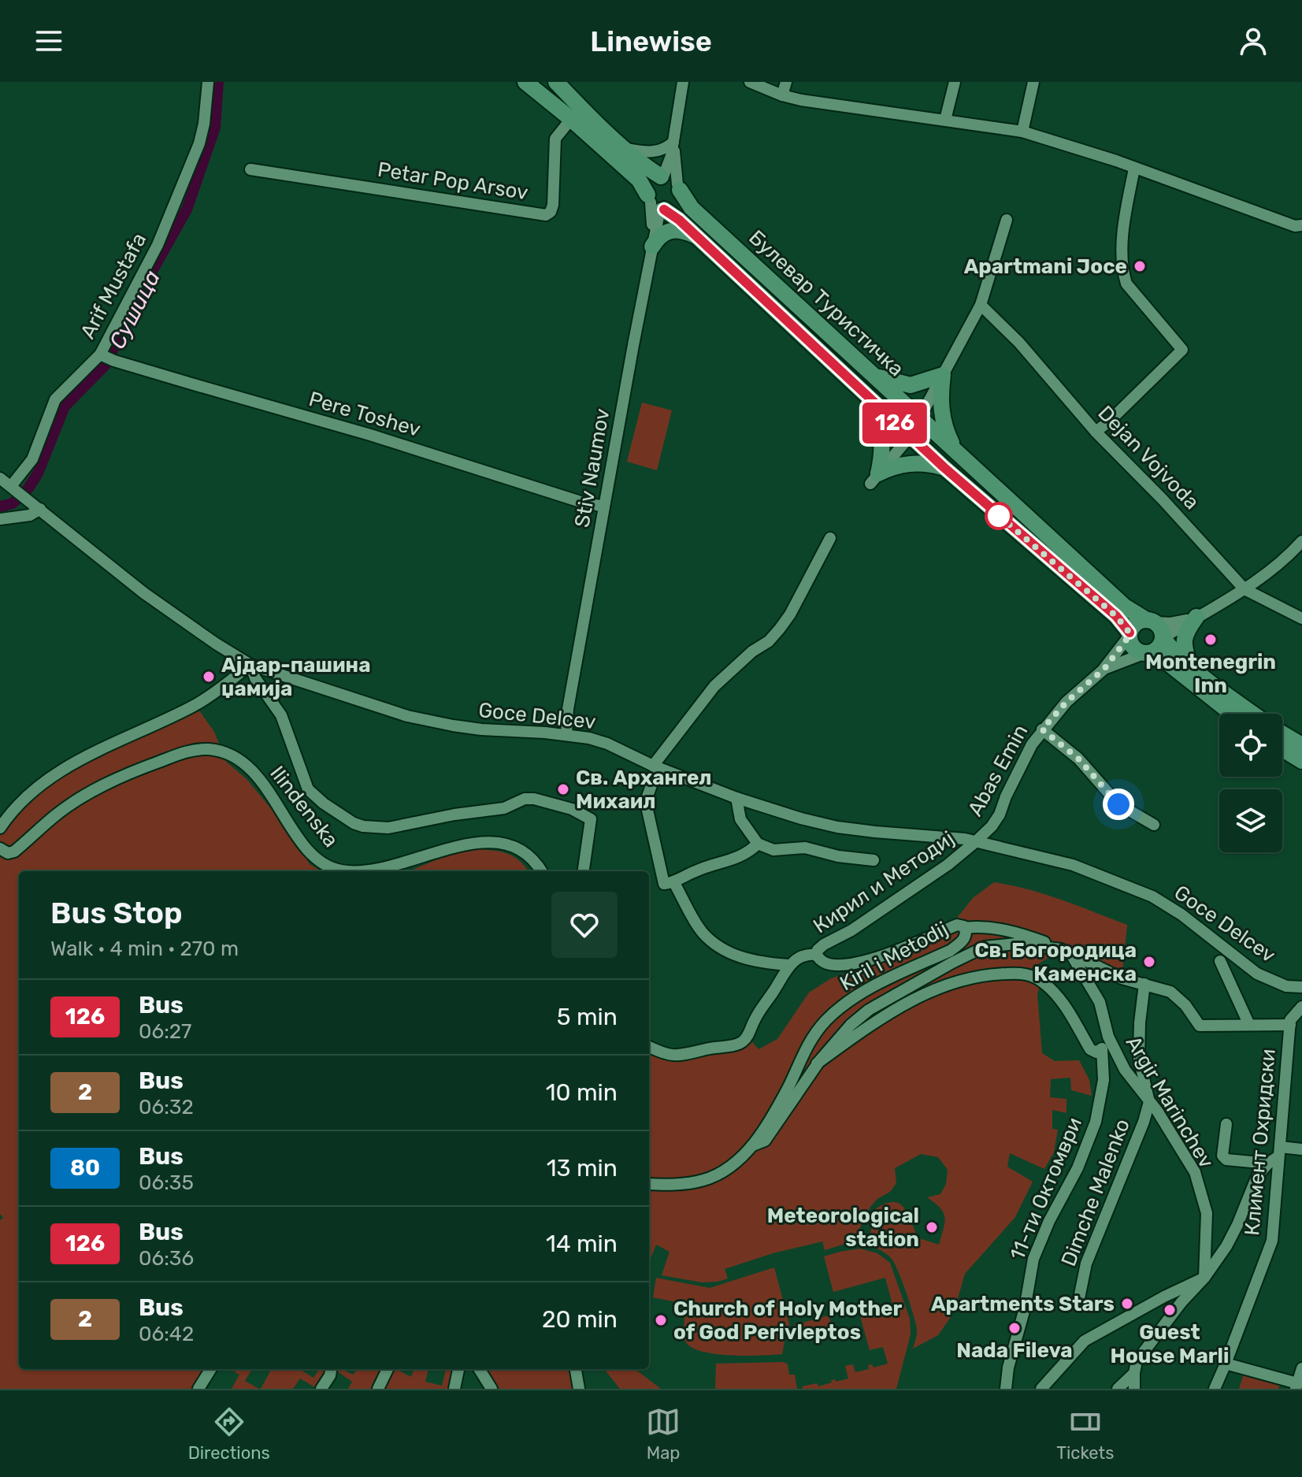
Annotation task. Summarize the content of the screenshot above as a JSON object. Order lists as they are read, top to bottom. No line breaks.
{"streets":{"main road":["Булевар Туристичка"],"street":["Petar Pop Arsov","Arif Mustafa","Pere Toshev","Dejan Vojvoda","Stiv Naumov","Goce Delcev","Abas Emin","Ilindenska","Кирил и Методиј","Kiril i Metodij","Argir Marinchev","Климент Охридски","11-ти Октомври","Dimche Malenko"]},"crossings":[["Petar Pop Arsov","Булевар Туристичка"],["Arif Mustafa","Pere Toshev"],["Arif Mustafa","Goce Delcev"],["Булевар Туристичка","Stiv Naumov"],["Булевар Туристичка","Abas Emin"],["Pere Toshev","Stiv Naumov"],["Stiv Naumov","Goce Delcev"],["Goce Delcev","Abas Emin"],["Goce Delcev","Кирил и Методиј"],["Abas Emin","Кирил и Методиј"],["Кирил и Методиј","Kiril i Metodij"],["Argir Marinchev","11-ти Октомври"],["Argir Marinchev","Dimche Malenko"]],"water":["Сушица"],"places":["Apartmani Joce","Montenegrin Inn","Ајдар-пашина џамија","Св. Архангел Михаил","Св. Богородица Каменска","Meteorological station","Apartments Stars","Guest House Marli","Church of Holy Mother of God Perivleptos","Nada Fileva"],"lines":["bus line 126"],"page":{"header":"Linewise","on_map":"126","heading":["Bus Stop","Walk · 4 min · 270 m"],"list":[{"mark":"126","name":"Bus","note":"06:27","value":"5 min"},{"mark":"2","name":"Bus","note":"06:32","value":"10 min"},{"mark":"80","name":"Bus","note":"06:35","value":"13 min"},{"mark":"126","name":"Bus","note":"06:36","value":"14 min"},{"mark":"2","name":"Bus","note":"06:42","value":"20 min"}],"tabs":["Directions","Map","Tickets"]}}
